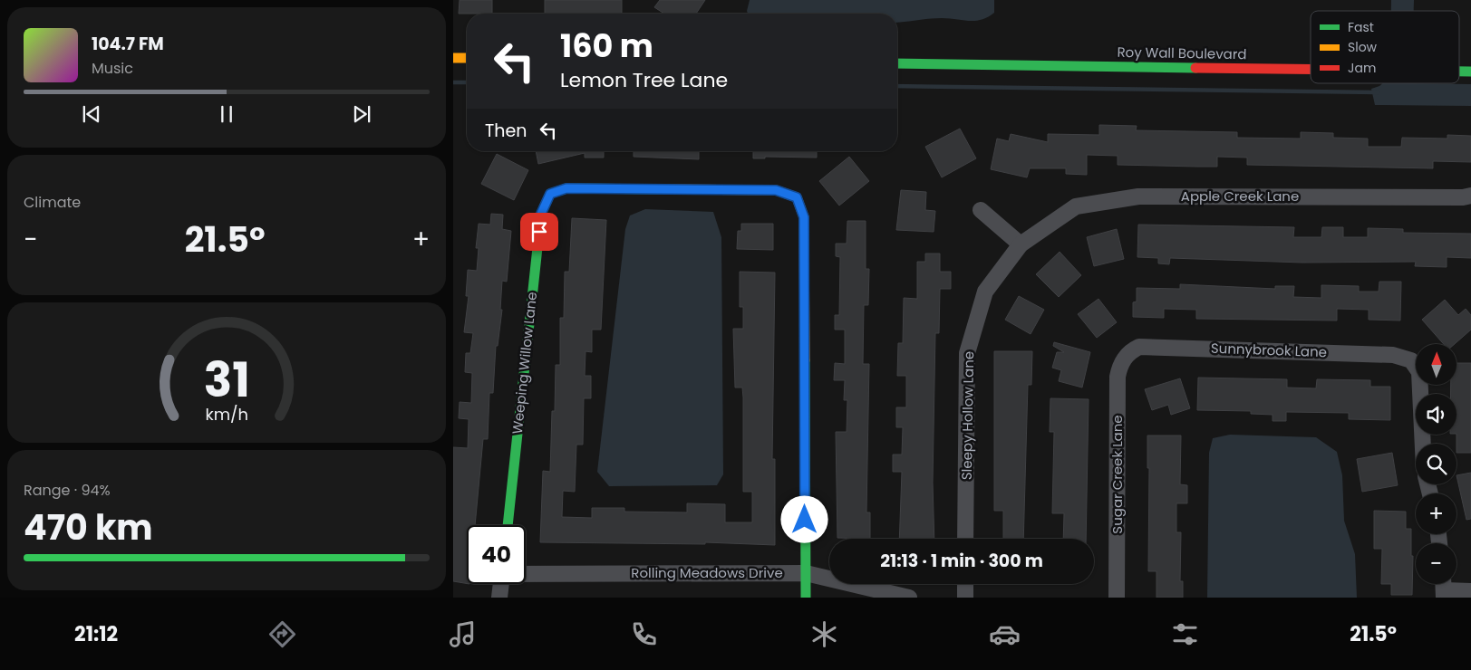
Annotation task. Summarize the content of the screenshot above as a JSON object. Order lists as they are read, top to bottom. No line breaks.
{"streets":{"street":["Roy Wall Boulevard","Apple Creek Lane","Sunnybrook Lane","Weeping Willow Lane","Sleepy Hollow Lane","Sugar Creek Lane","Rolling Meadows Drive"]},"crossings":[["Apple Creek Lane","Sleepy Hollow Lane"],["Sunnybrook Lane","Sugar Creek Lane"],["Weeping Willow Lane","Rolling Meadows Drive"]],"legend":["Fast","Slow","Jam"],"north":"top","page":{"turn":["160 m","Lemon Tree Lane"],"song":["104.7 FM","Music"],"then":"Then","tile":["Climate",["Range · 94%","470 km"]],"heat":["−","21.5°","+"],"map_buttons":["+","−"],"limit":"40","trip":"21:13 · 1 min · 300 m","tabs":["21:12","21.5°"],"gauge":["31","km/h"]}}
